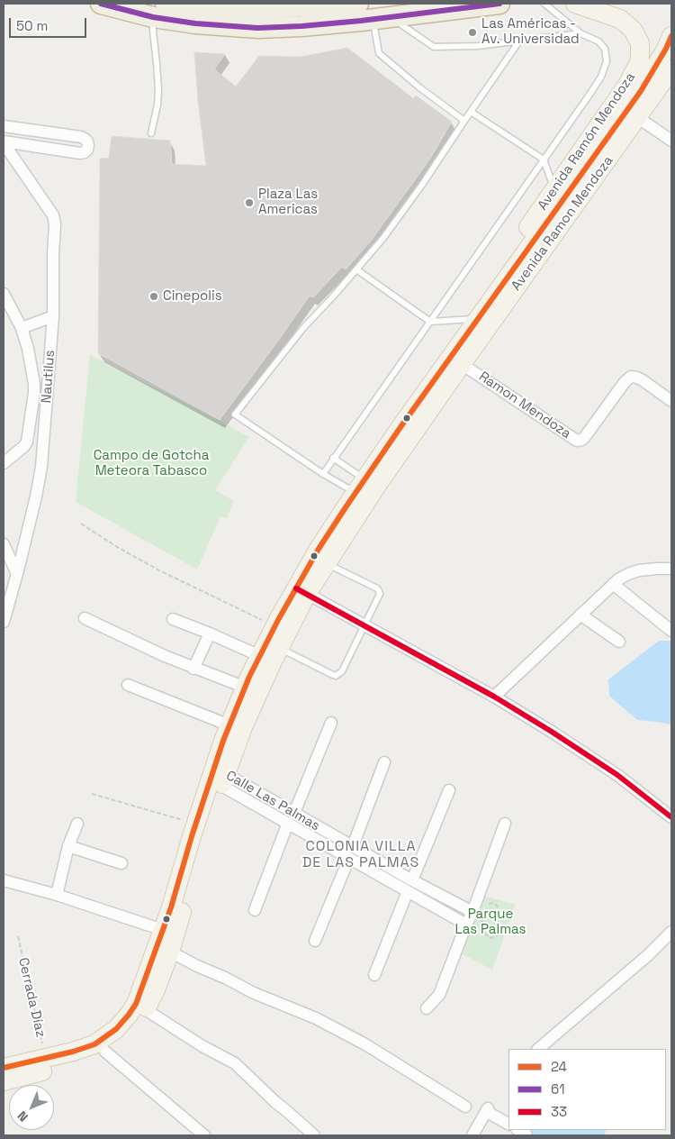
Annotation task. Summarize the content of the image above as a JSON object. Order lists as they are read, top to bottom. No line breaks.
{"streets":{"main road":["Avenida Ramón Mendoza","Avenida Ramon Mendoza"],"street":["Nautilus","Ramon Mendoza","Calle Las Palmas"],"path":["Cerrada Díaz"]},"crossings":[["Avenida Ramon Mendoza","Ramon Mendoza"]],"districts":["COLONIA VILLA DE LAS PALMAS"],"parks":["Campo de Gotcha Meteora Tabasco","Parque Las Palmas"],"places":["Las Américas - Av. Universidad","Plaza Las Americas","Cinepolis"],"lines":["transit line 61","transit line 24","transit line 33"],"legend":["24","61","33"],"scale_bar":"50 m","north":"bottom left"}
